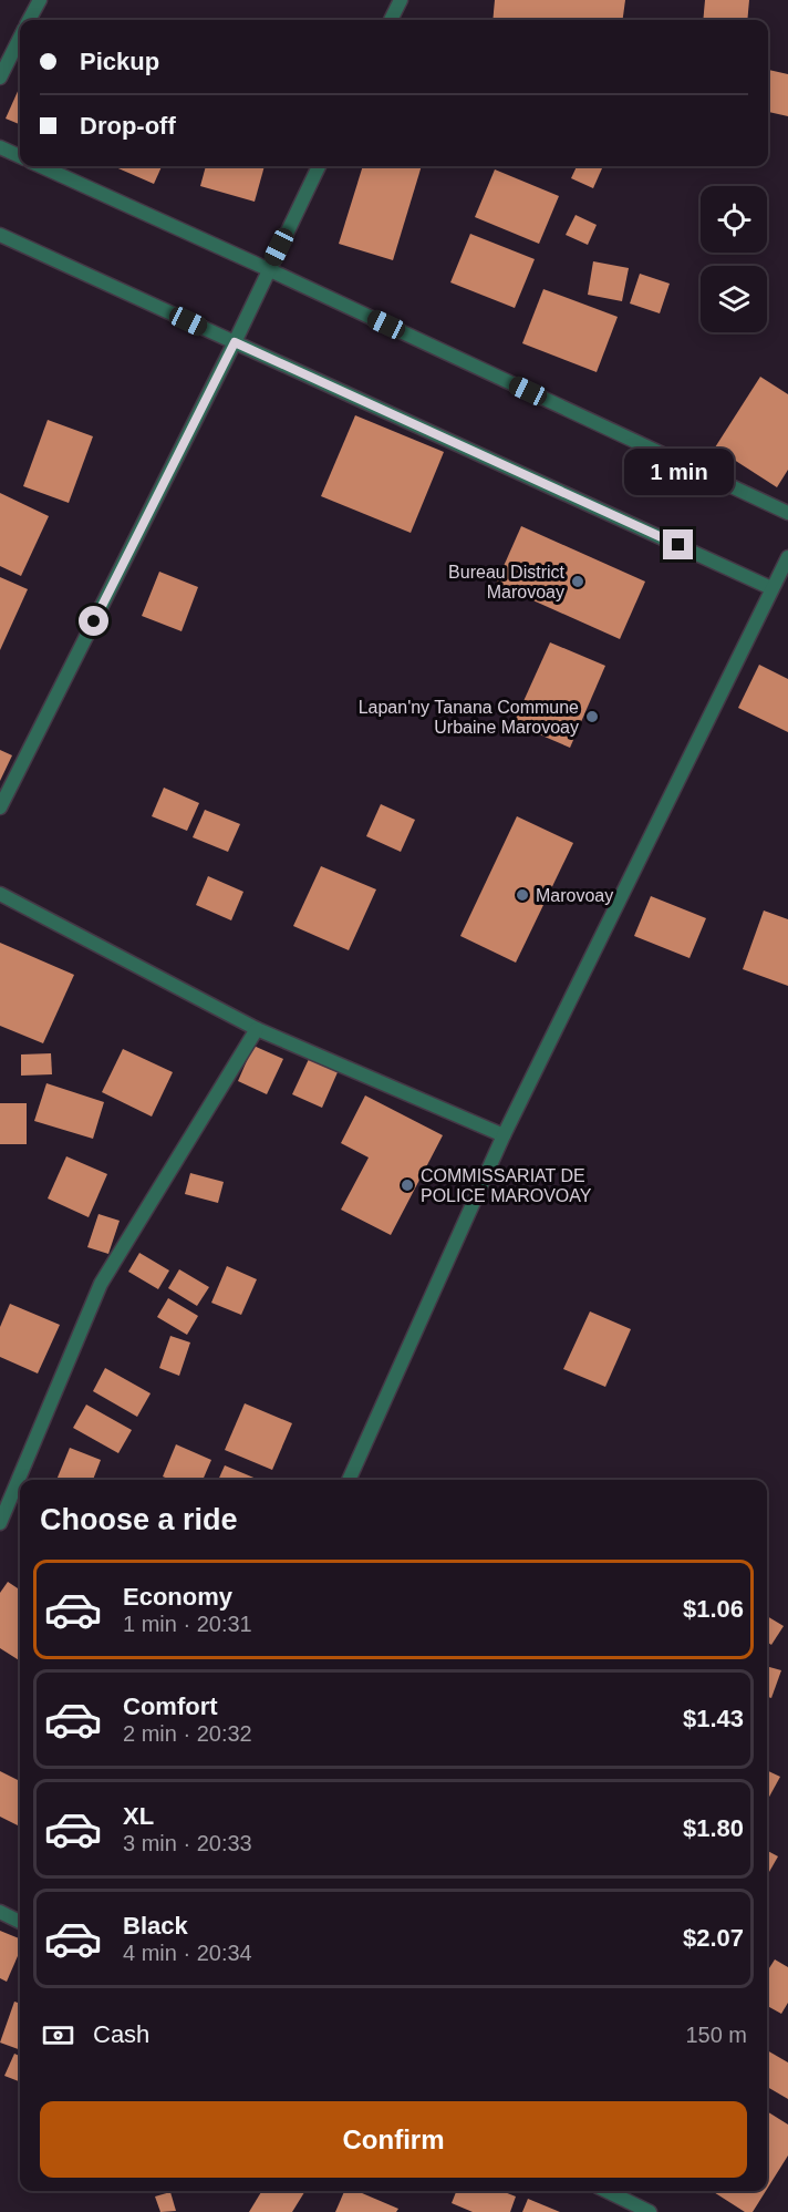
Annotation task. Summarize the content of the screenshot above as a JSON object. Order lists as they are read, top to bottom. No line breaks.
{"places":["Bureau District Marovoay","Lapan'ny Tanana Commune Urbaine Marovoay","Marovoay","COMMISSARIAT DE POLICE MAROVOAY"],"page":{"banner":["Pickup","Drop-off"],"bubble":"1 min","heading":"Choose a ride","list":[{"name":"Economy","note":"1 min · 20:31","value":"$1.06"},{"name":"Comfort","note":"2 min · 20:32","value":"$1.43"},{"name":"XL","note":"3 min · 20:33","value":"$1.80"},{"name":"Black","note":"4 min · 20:34","value":"$2.07"}],"pay":["Cash","150 m"],"buttons":"Confirm"}}
